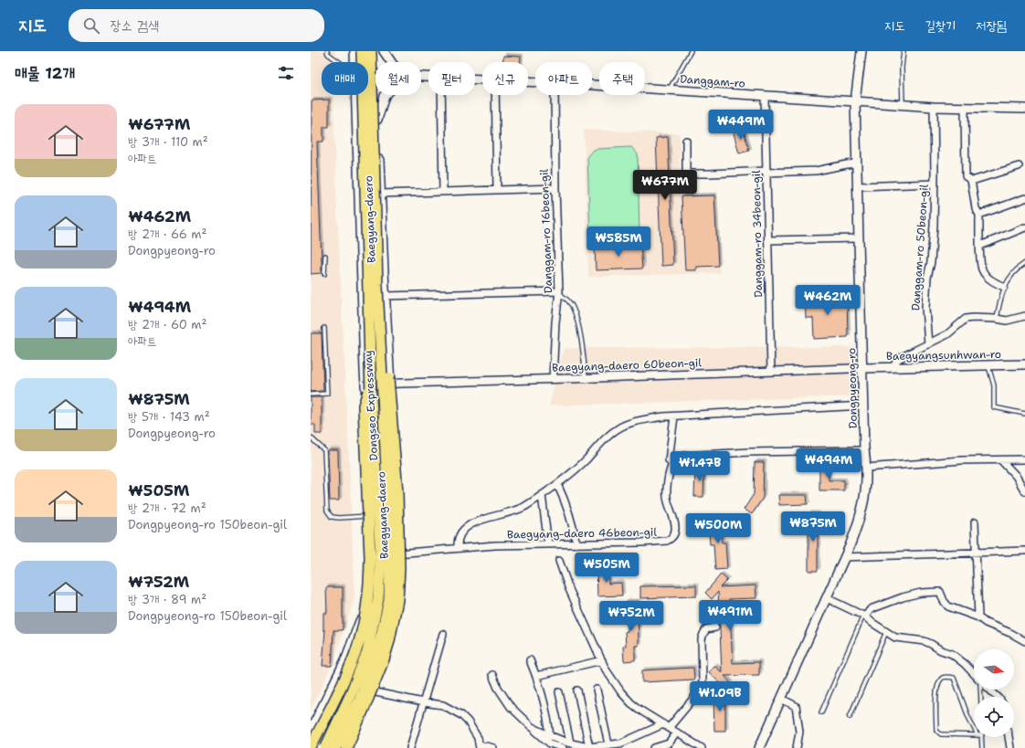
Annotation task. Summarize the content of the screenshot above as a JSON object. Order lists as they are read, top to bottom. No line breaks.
{"streets":{"highway":["Dongseo Expressway"],"main road":["Danggam-ro","Baegyang-daero","Baegyangsunhwan-ro","Dongpyeong-ro"],"street":["Danggam-ro 16beon-gil","Danggam-ro 34beon-gil","Danggam-ro 50beon-gil","Baegyang-daero 60beon-gil","Baegyang-daero 46beon-gil"]},"crossings":[["Danggam-ro","Baegyang-daero"],["Danggam-ro","Danggam-ro 34beon-gil"],["Danggam-ro","Danggam-ro 50beon-gil"],["Danggam-ro","Dongpyeong-ro"],["Baegyang-daero","Baegyang-daero 60beon-gil"],["Baegyang-daero","Dongseo Expressway"],["Baegyang-daero","Baegyang-daero 46beon-gil"],["Danggam-ro 16beon-gil","Baegyang-daero 60beon-gil"],["Danggam-ro 34beon-gil","Baegyang-daero 60beon-gil"],["Baegyangsunhwan-ro","Baegyang-daero 60beon-gil"],["Baegyangsunhwan-ro","Dongpyeong-ro"],["Baegyang-daero 60beon-gil","Dongpyeong-ro"]],"north":"right","page":{"header":"지도","search":"장소 검색","nav":["지도","길찾기","저장됨"],"heading":"매물 12개","chip":["매매","월세","필터","신규","아파트","주택"],"list":[{"name":"₩677M","note":"방 3개 · 110 m² · 아파트"},{"name":"₩462M","note":"방 2개 · 66 m² · Dongpyeong-ro"},{"name":"₩494M","note":"방 2개 · 60 m² · 아파트"},{"name":"₩875M","note":"방 5개 · 143 m² · Dongpyeong-ro"},{"name":"₩505M","note":"방 2개 · 72 m² · Dongpyeong-ro 150beon-gil"},{"name":"₩752M","note":"방 3개 · 89 m² · Dongpyeong-ro 150beon-gil"}],"price":["₩449M","₩677M","₩585M","₩462M","₩494M","₩1.47B","₩875M","₩500M","₩505M","₩491M","₩752M","₩1.09B"]}}
